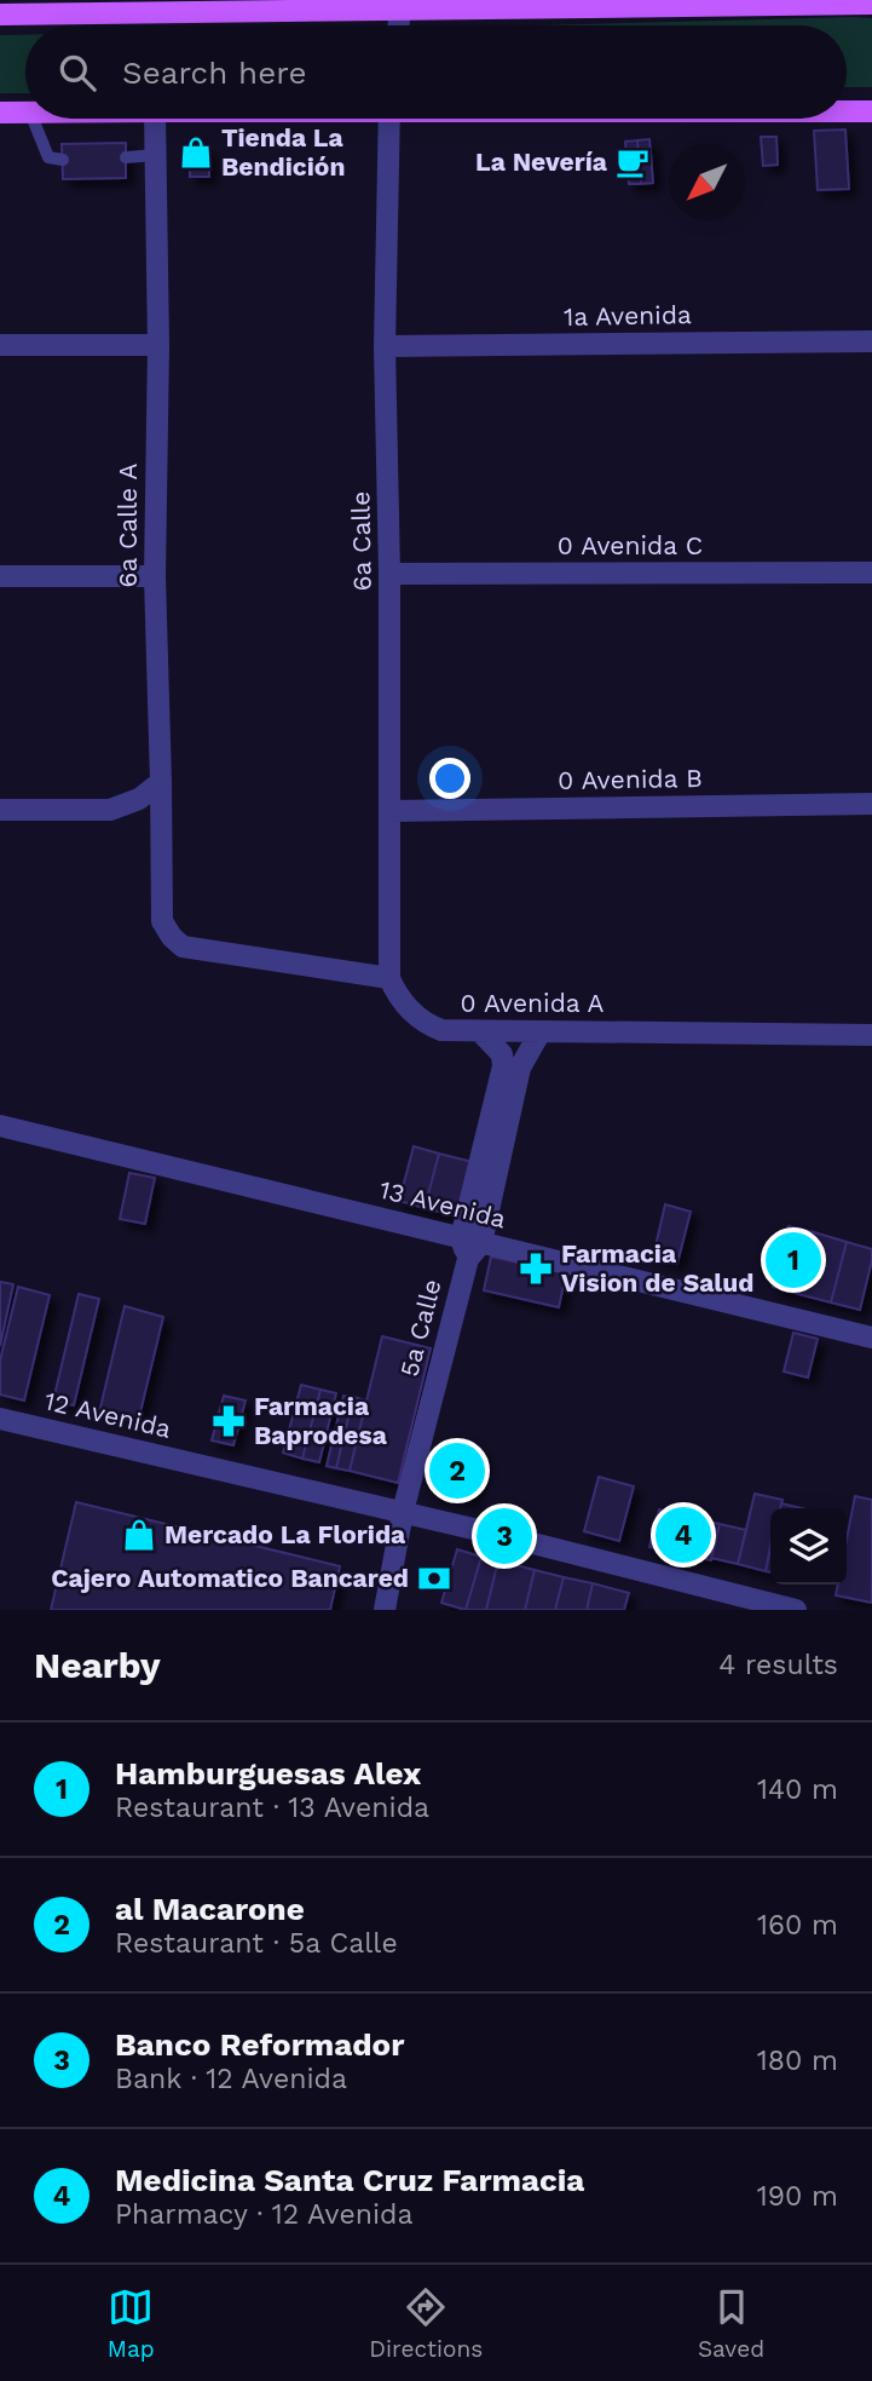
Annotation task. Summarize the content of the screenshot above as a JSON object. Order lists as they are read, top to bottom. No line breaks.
{"streets":{"street":["1a Avenida","6a Calle A","6a Calle","0 Avenida C","0 Avenida B","0 Avenida A","13 Avenida","5a Calle","12 Avenida"]},"crossings":[["1a Avenida","6a Calle"],["6a Calle A","6a Calle"],["6a Calle A","0 Avenida A"],["6a Calle","0 Avenida C"],["6a Calle","0 Avenida B"],["6a Calle","0 Avenida A"],["0 Avenida A","5a Calle"],["13 Avenida","5a Calle"],["5a Calle","12 Avenida"]],"places":{"shop":["Tienda La Bendición","Mercado La Florida"],"cafe":["La Nevería"],"pharmacy":["Farmacia Vision de Salud","Farmacia Baprodesa"],"bank":["Cajero Automatico Bancared"]},"north":"bottom left","page":{"search":"Search here","pins":["1","2","4","3"],"heading":["Nearby","4 results"],"list":[{"mark":"1","name":"Hamburguesas Alex","note":"Restaurant · 13 Avenida","value":"140 m"},{"mark":"2","name":"al Macarone","note":"Restaurant · 5a Calle","value":"160 m"},{"mark":"3","name":"Banco Reformador","note":"Bank · 12 Avenida","value":"180 m"},{"mark":"4","name":"Medicina Santa Cruz Farmacia","note":"Pharmacy · 12 Avenida","value":"190 m"}],"nav":["Map","Directions","Saved"]}}
